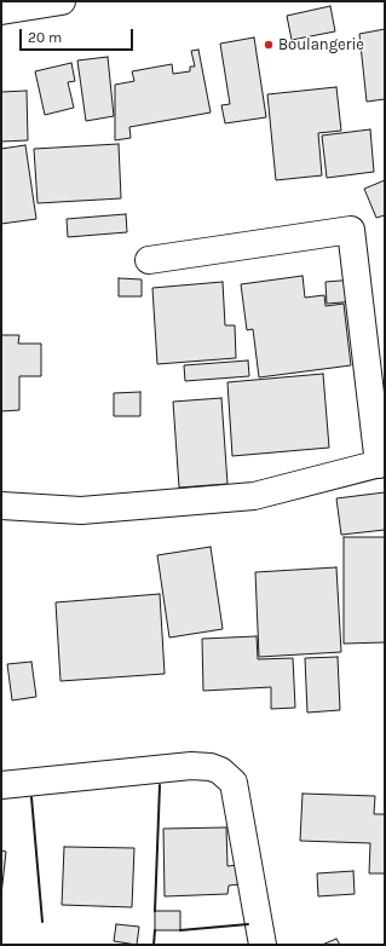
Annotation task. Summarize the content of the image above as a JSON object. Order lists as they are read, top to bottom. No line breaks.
{"places":["Boulangerie"],"scale_bar":"20 m"}
